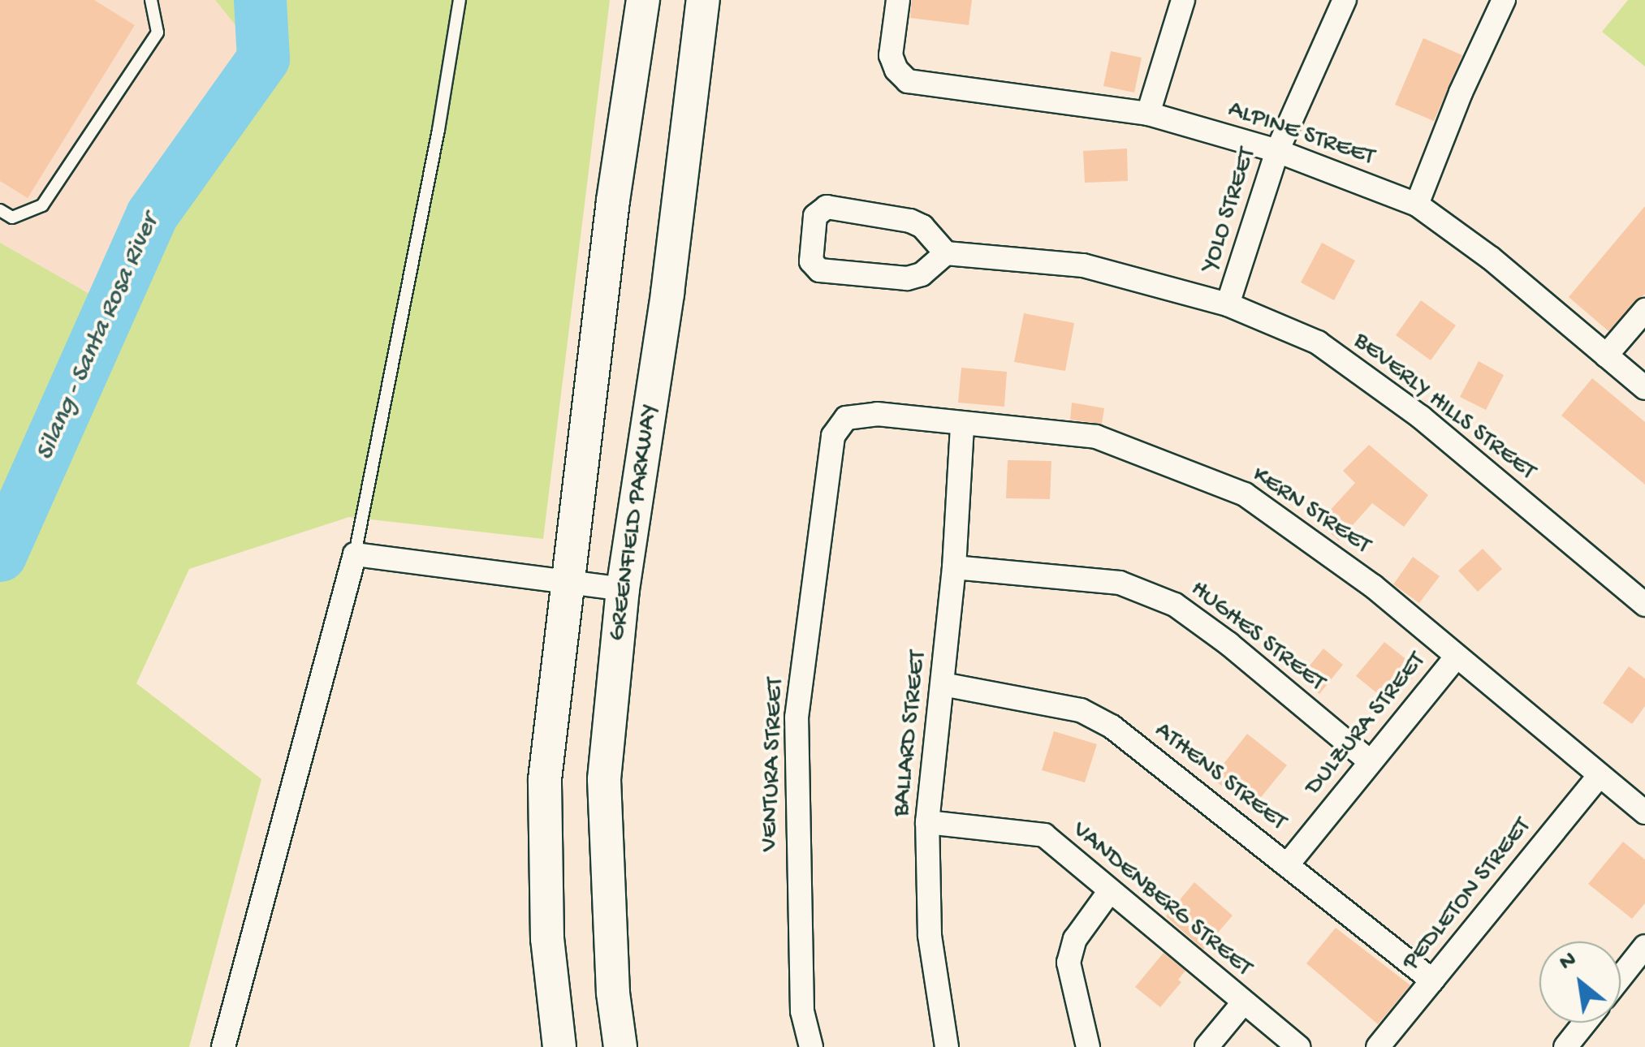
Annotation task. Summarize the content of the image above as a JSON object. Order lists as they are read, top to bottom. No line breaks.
{"streets":{"main road":["GREENFIELD PARKWAY"],"street":["ALPINE STREET","YOLO STREET","BEVERLY HILLS STREET","KERN STREET","HUGHES STREET","DULZURA STREET","BALLARD STREET","VENTURA STREET","ATHENS STREET","PEDLETON STREET","VANDENBERG STREET"]},"crossings":[["ALPINE STREET","YOLO STREET"],["YOLO STREET","BEVERLY HILLS STREET"],["KERN STREET","DULZURA STREET"],["KERN STREET","BALLARD STREET"],["KERN STREET","VENTURA STREET"],["KERN STREET","PEDLETON STREET"],["HUGHES STREET","DULZURA STREET"],["HUGHES STREET","BALLARD STREET"],["DULZURA STREET","ATHENS STREET"],["BALLARD STREET","ATHENS STREET"],["BALLARD STREET","VANDENBERG STREET"],["ATHENS STREET","PEDLETON STREET"]],"water":["Silang - Santa Rosa River"],"north":"top left"}
